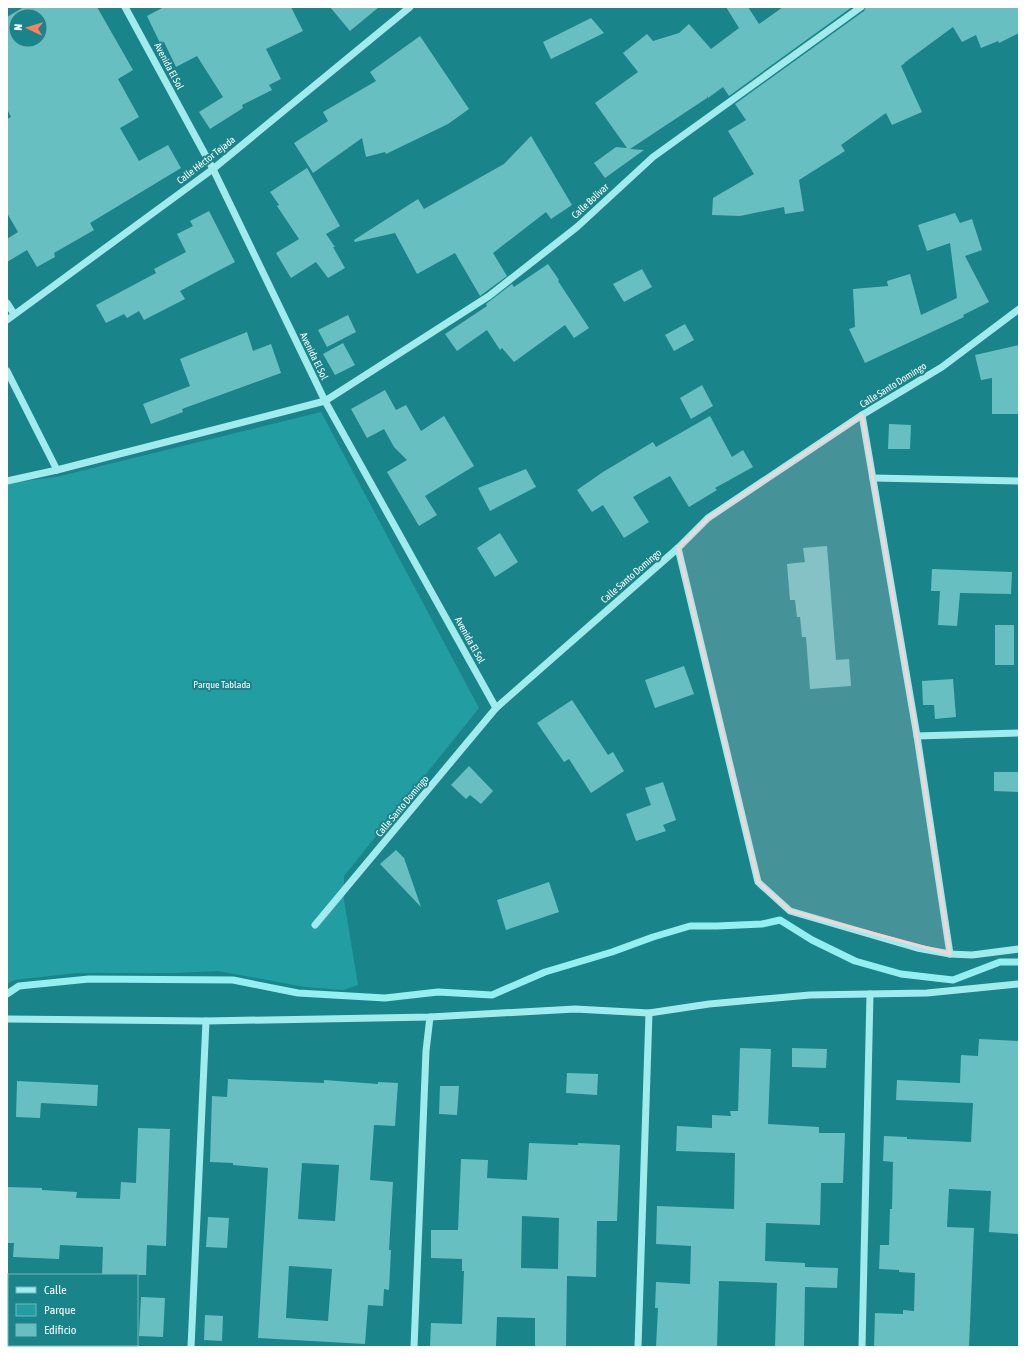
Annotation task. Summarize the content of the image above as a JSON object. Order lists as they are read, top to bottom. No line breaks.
{"streets":{"street":["Avenida El Sol","Calle Héctor Tejada","Calle Bolívar","Calle Santo Domingo"]},"crossings":[["Avenida El Sol","Calle Héctor Tejada"],["Avenida El Sol","Calle Bolívar"],["Avenida El Sol","Calle Santo Domingo"]],"parks":["Parque Tablada"],"legend":["Calle","Parque","Edificio"],"north":"left"}
